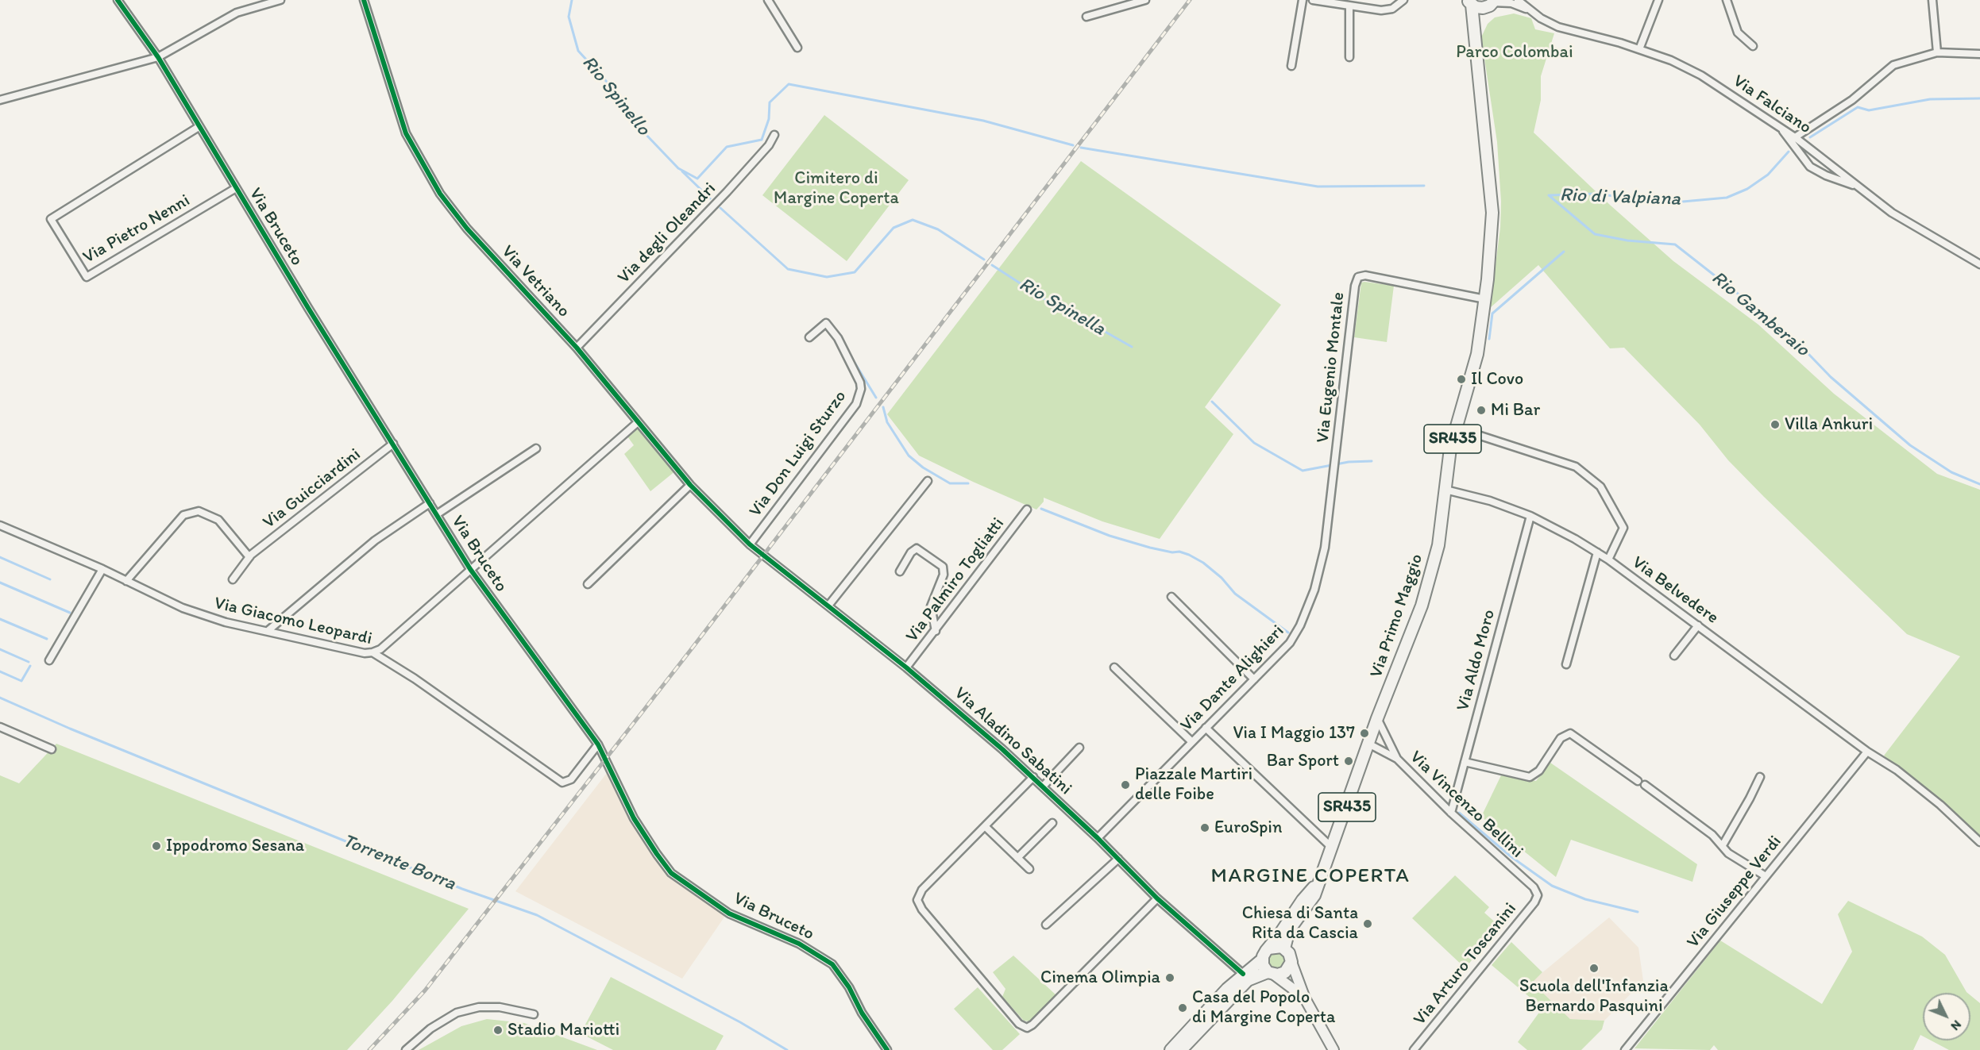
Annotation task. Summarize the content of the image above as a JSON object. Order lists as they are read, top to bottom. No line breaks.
{"streets":{"main road":["SR435","Via Primo Maggio"],"street":["Via Falciano","Via Bruceto","Via Pietro Nenni","Via degli Oleandri","Via Vetriano","Via Eugenio Montale","Via Don Luigi Sturzo","Via Guicciardini","Via Palmiro Togliatti","Via Belvedere","Via Giacomo Leopardi","Via Aldo Moro","Via Dante Alighieri","Via Aladino Sabatini","Via Vincenzo Bellini","Via Giuseppe Verdi","Via Arturo Toscanini"]},"crossings":[["Via Bruceto","Via Pietro Nenni"],["Via Bruceto","Via Guicciardini"],["Via Bruceto","Via Giacomo Leopardi"],["Via degli Oleandri","Via Vetriano"],["Via Vetriano","Via Don Luigi Sturzo"],["Via Vetriano","Via Aladino Sabatini"],["Via Eugenio Montale","Via Primo Maggio"],["Via Eugenio Montale","Via Dante Alighieri"],["SR435","Via Primo Maggio"],["SR435","Via Aladino Sabatini"],["Via Don Luigi Sturzo","Via Aladino Sabatini"],["Via Palmiro Togliatti","Via Aladino Sabatini"],["Via Belvedere","Via Primo Maggio"],["Via Belvedere","Via Aldo Moro"],["Via Belvedere","Via Giuseppe Verdi"],["Via Primo Maggio","Via Vincenzo Bellini"],["Via Aldo Moro","Via Vincenzo Bellini"],["Via Dante Alighieri","Via Aladino Sabatini"],["Via Vincenzo Bellini","Via Arturo Toscanini"]],"districts":["MARGINE COPERTA"],"water":["Rio Spinello","Rio di Valpiana","Rio Spinella","Rio Gamberaio","Torrente Borra"],"parks":["Parco Colombai","Cimitero di Margine Coperta"],"places":["Il Covo","Mi Bar","Villa Ankuri","Via I Maggio 137","Bar Sport","Piazzale Martiri delle Foibe","EuroSpin","Ippodromo Sesana","Chiesa di Santa Rita da Cascia","Scuola dell'Infanzia Bernardo Pasquini","Cinema Olimpia","Casa del Popolo di Margine Coperta","Stadio Mariotti"],"north":"bottom right"}
